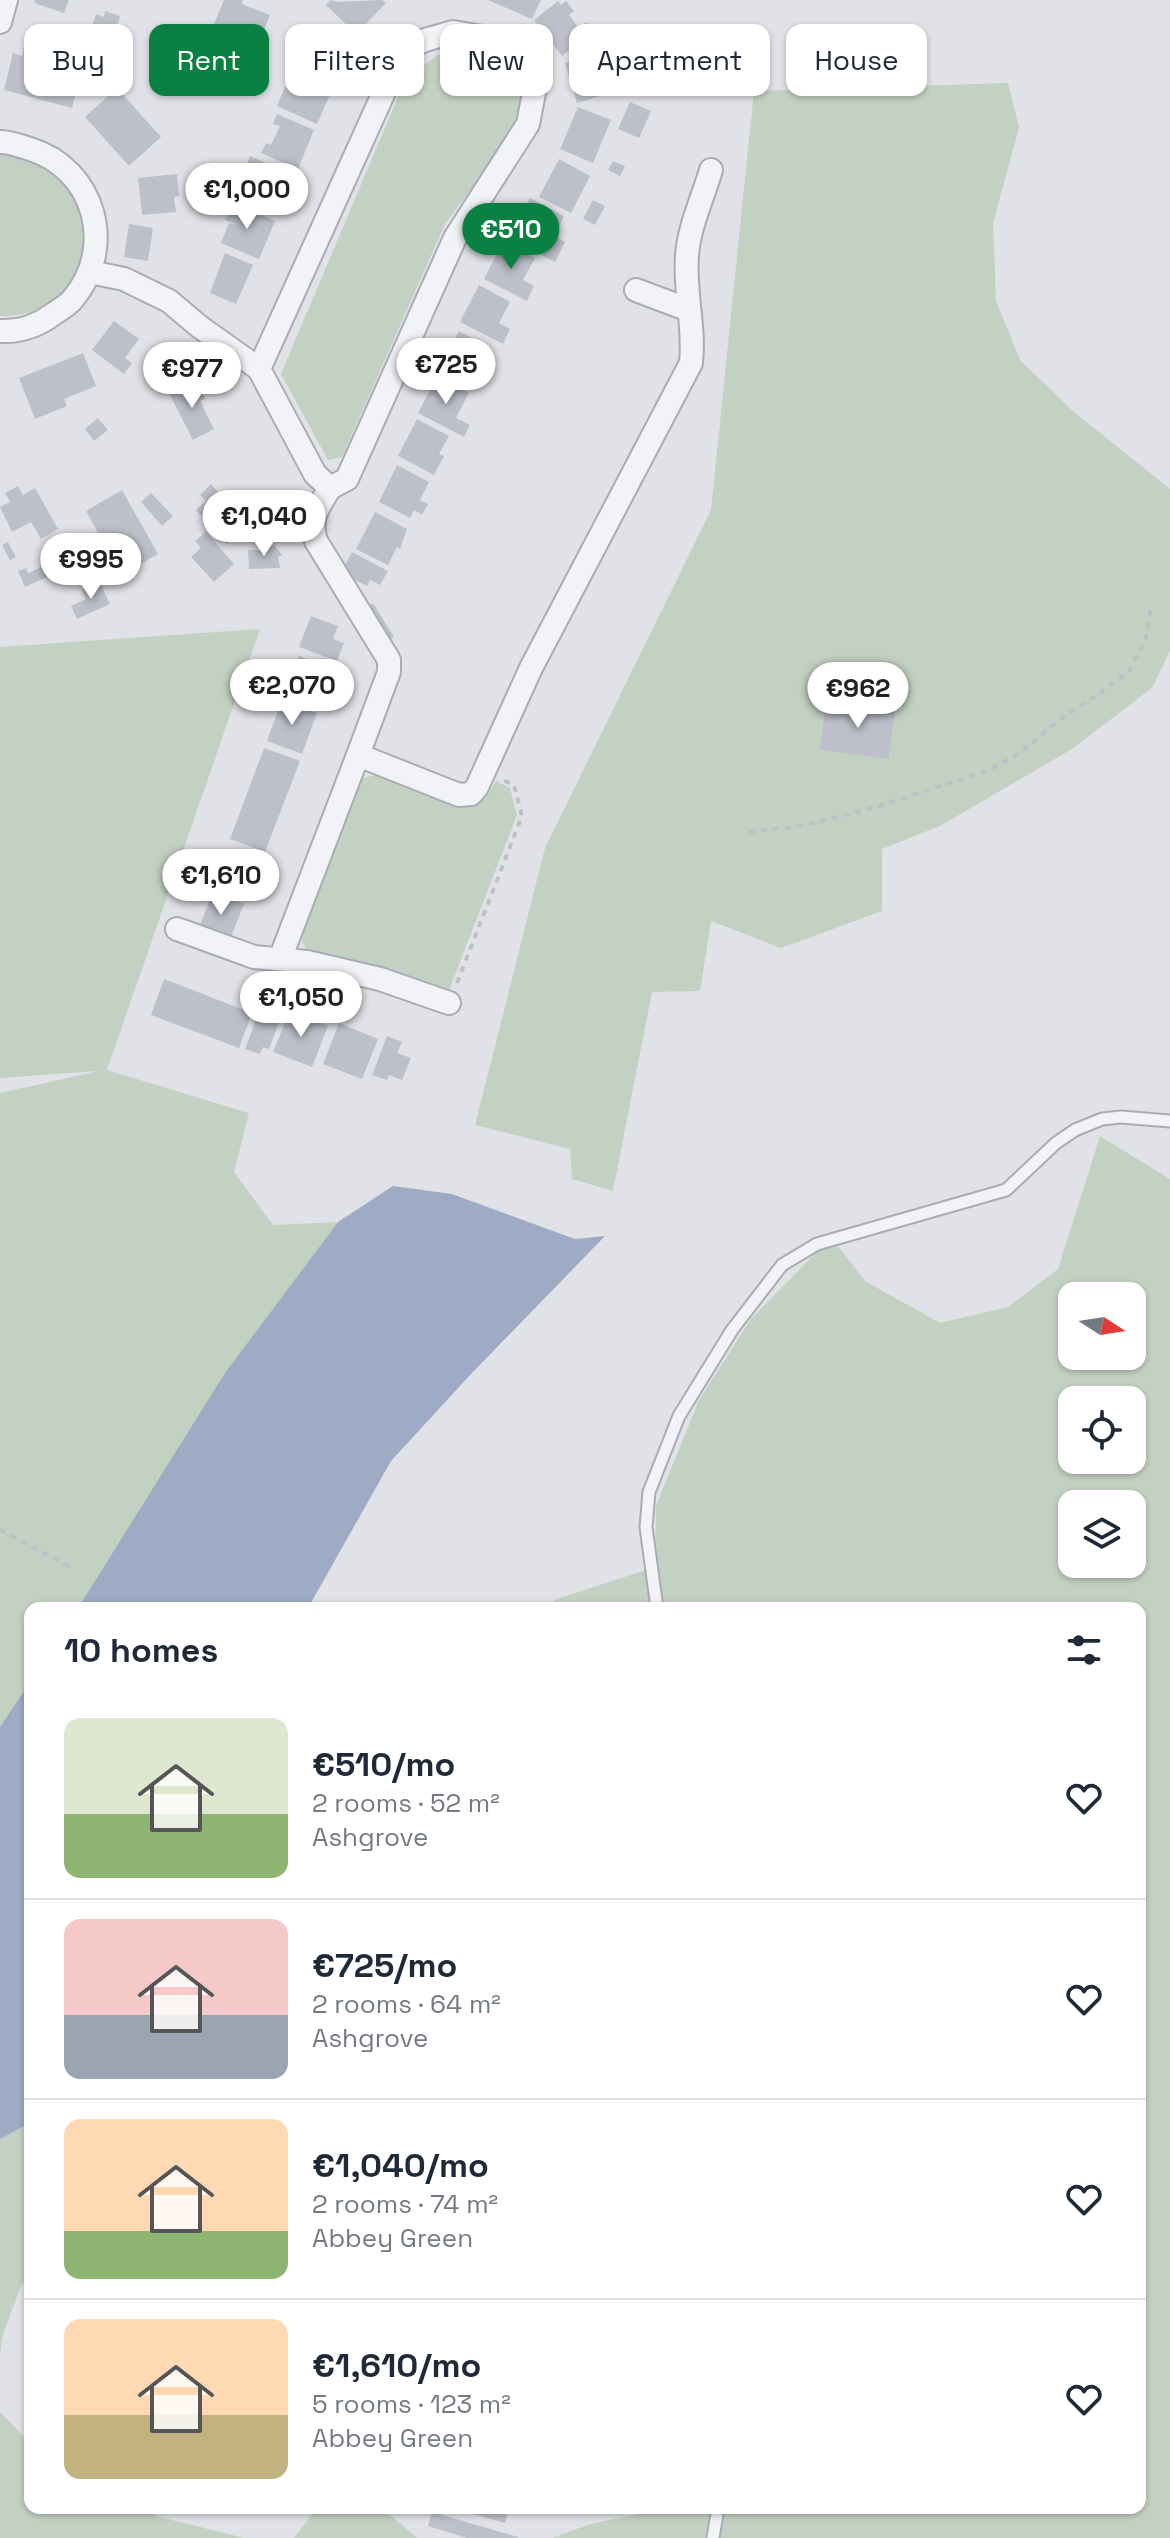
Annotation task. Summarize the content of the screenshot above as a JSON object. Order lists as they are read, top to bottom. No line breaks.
{"north":"right","page":{"chip":["Buy","Rent","Filters","New","Apartment","House"],"price":["€1,000","€510","€725","€977","€1,040","€995","€2,070","€962","€1,610","€1,050"],"heading":"10 homes","list":[{"name":"€510/mo","note":"2 rooms · 52 m² · Ashgrove"},{"name":"€725/mo","note":"2 rooms · 64 m² · Ashgrove"},{"name":"€1,040/mo","note":"2 rooms · 74 m² · Abbey Green"},{"name":"€1,610/mo","note":"5 rooms · 123 m² · Abbey Green"}]}}
